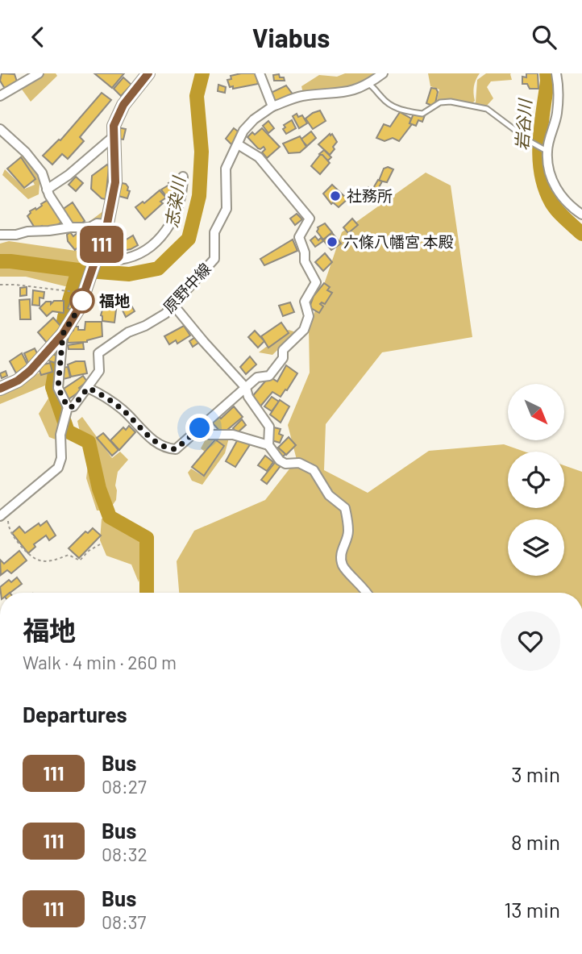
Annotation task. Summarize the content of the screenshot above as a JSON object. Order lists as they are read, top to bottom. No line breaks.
{"streets":{"street":["原野中線"]},"water":["岩谷川","志染川"],"places":["社務所","六條八幡宮 本殿","福地"],"lines":["bus line 111"],"north":"bottom right","page":{"header":"Viabus","on_map":"111","heading":[["福地","Walk · 4 min · 260 m"],"Departures"],"list":[{"mark":"111","name":"Bus","note":"08:27","value":"3 min"},{"mark":"111","name":"Bus","note":"08:32","value":"8 min"},{"mark":"111","name":"Bus","note":"08:37","value":"13 min"}]}}
